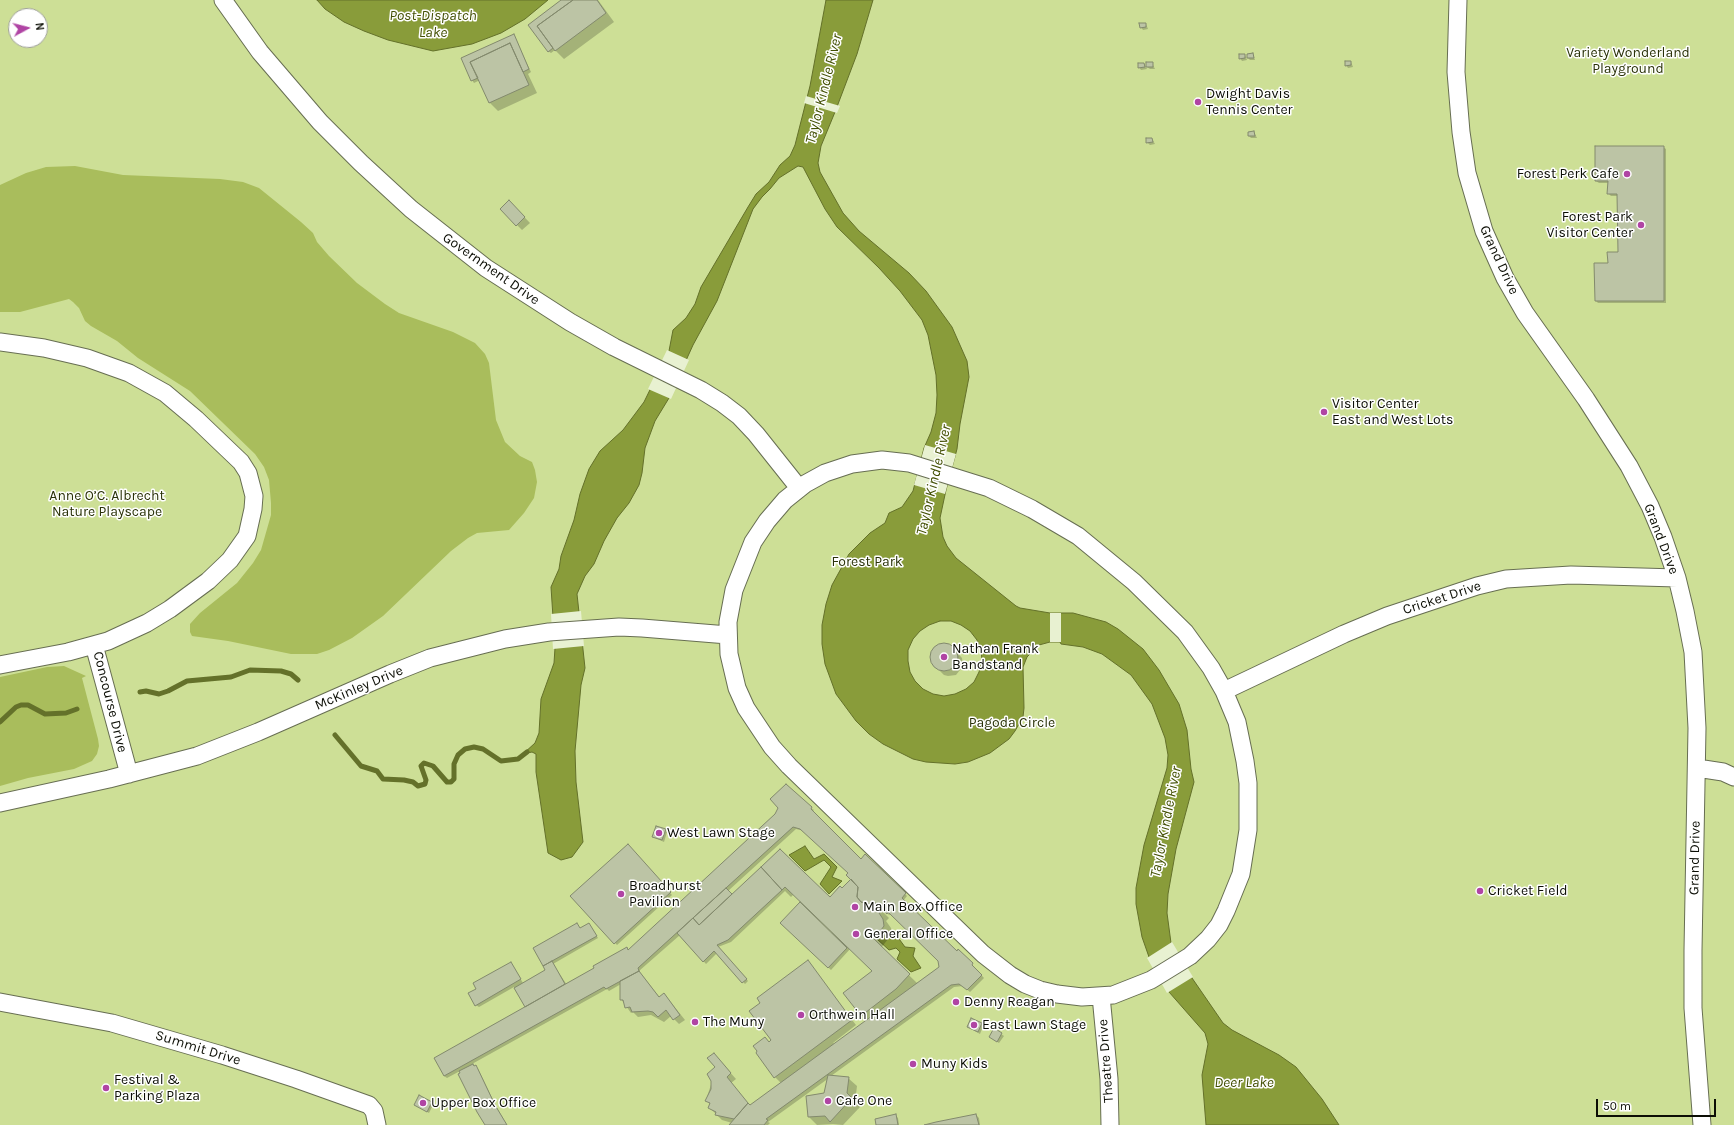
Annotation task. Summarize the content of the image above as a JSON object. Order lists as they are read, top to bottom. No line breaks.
{"streets":{"street":["Grand Drive","Government Drive","Cricket Drive","McKinley Drive","Concourse Drive","Summit Drive","Theatre Drive"]},"crossings":[["Grand Drive","Cricket Drive"],["McKinley Drive","Concourse Drive"]],"water":["Post-Dispatch Lake","Taylor Kindle River","Deer Lake"],"parks":["Variety Wonderland Playground","Anne O’C. Albrecht Nature Playscape","Forest Park","Pagoda Circle"],"places":["Dwight Davis Tennis Center","Forest Perk Cafe","Forest Park Visitor Center","Visitor Center East and West Lots","Nathan Frank Bandstand","West Lawn Stage","Cricket Field","Broadhurst Pavilion","Main Box Office","General Office","Denny Reagan","Orthwein Hall","The Muny","East Lawn Stage","Muny Kids","Festival & Parking Plaza","Cafe One","Upper Box Office"],"scale_bar":"50 m","north":"right"}
